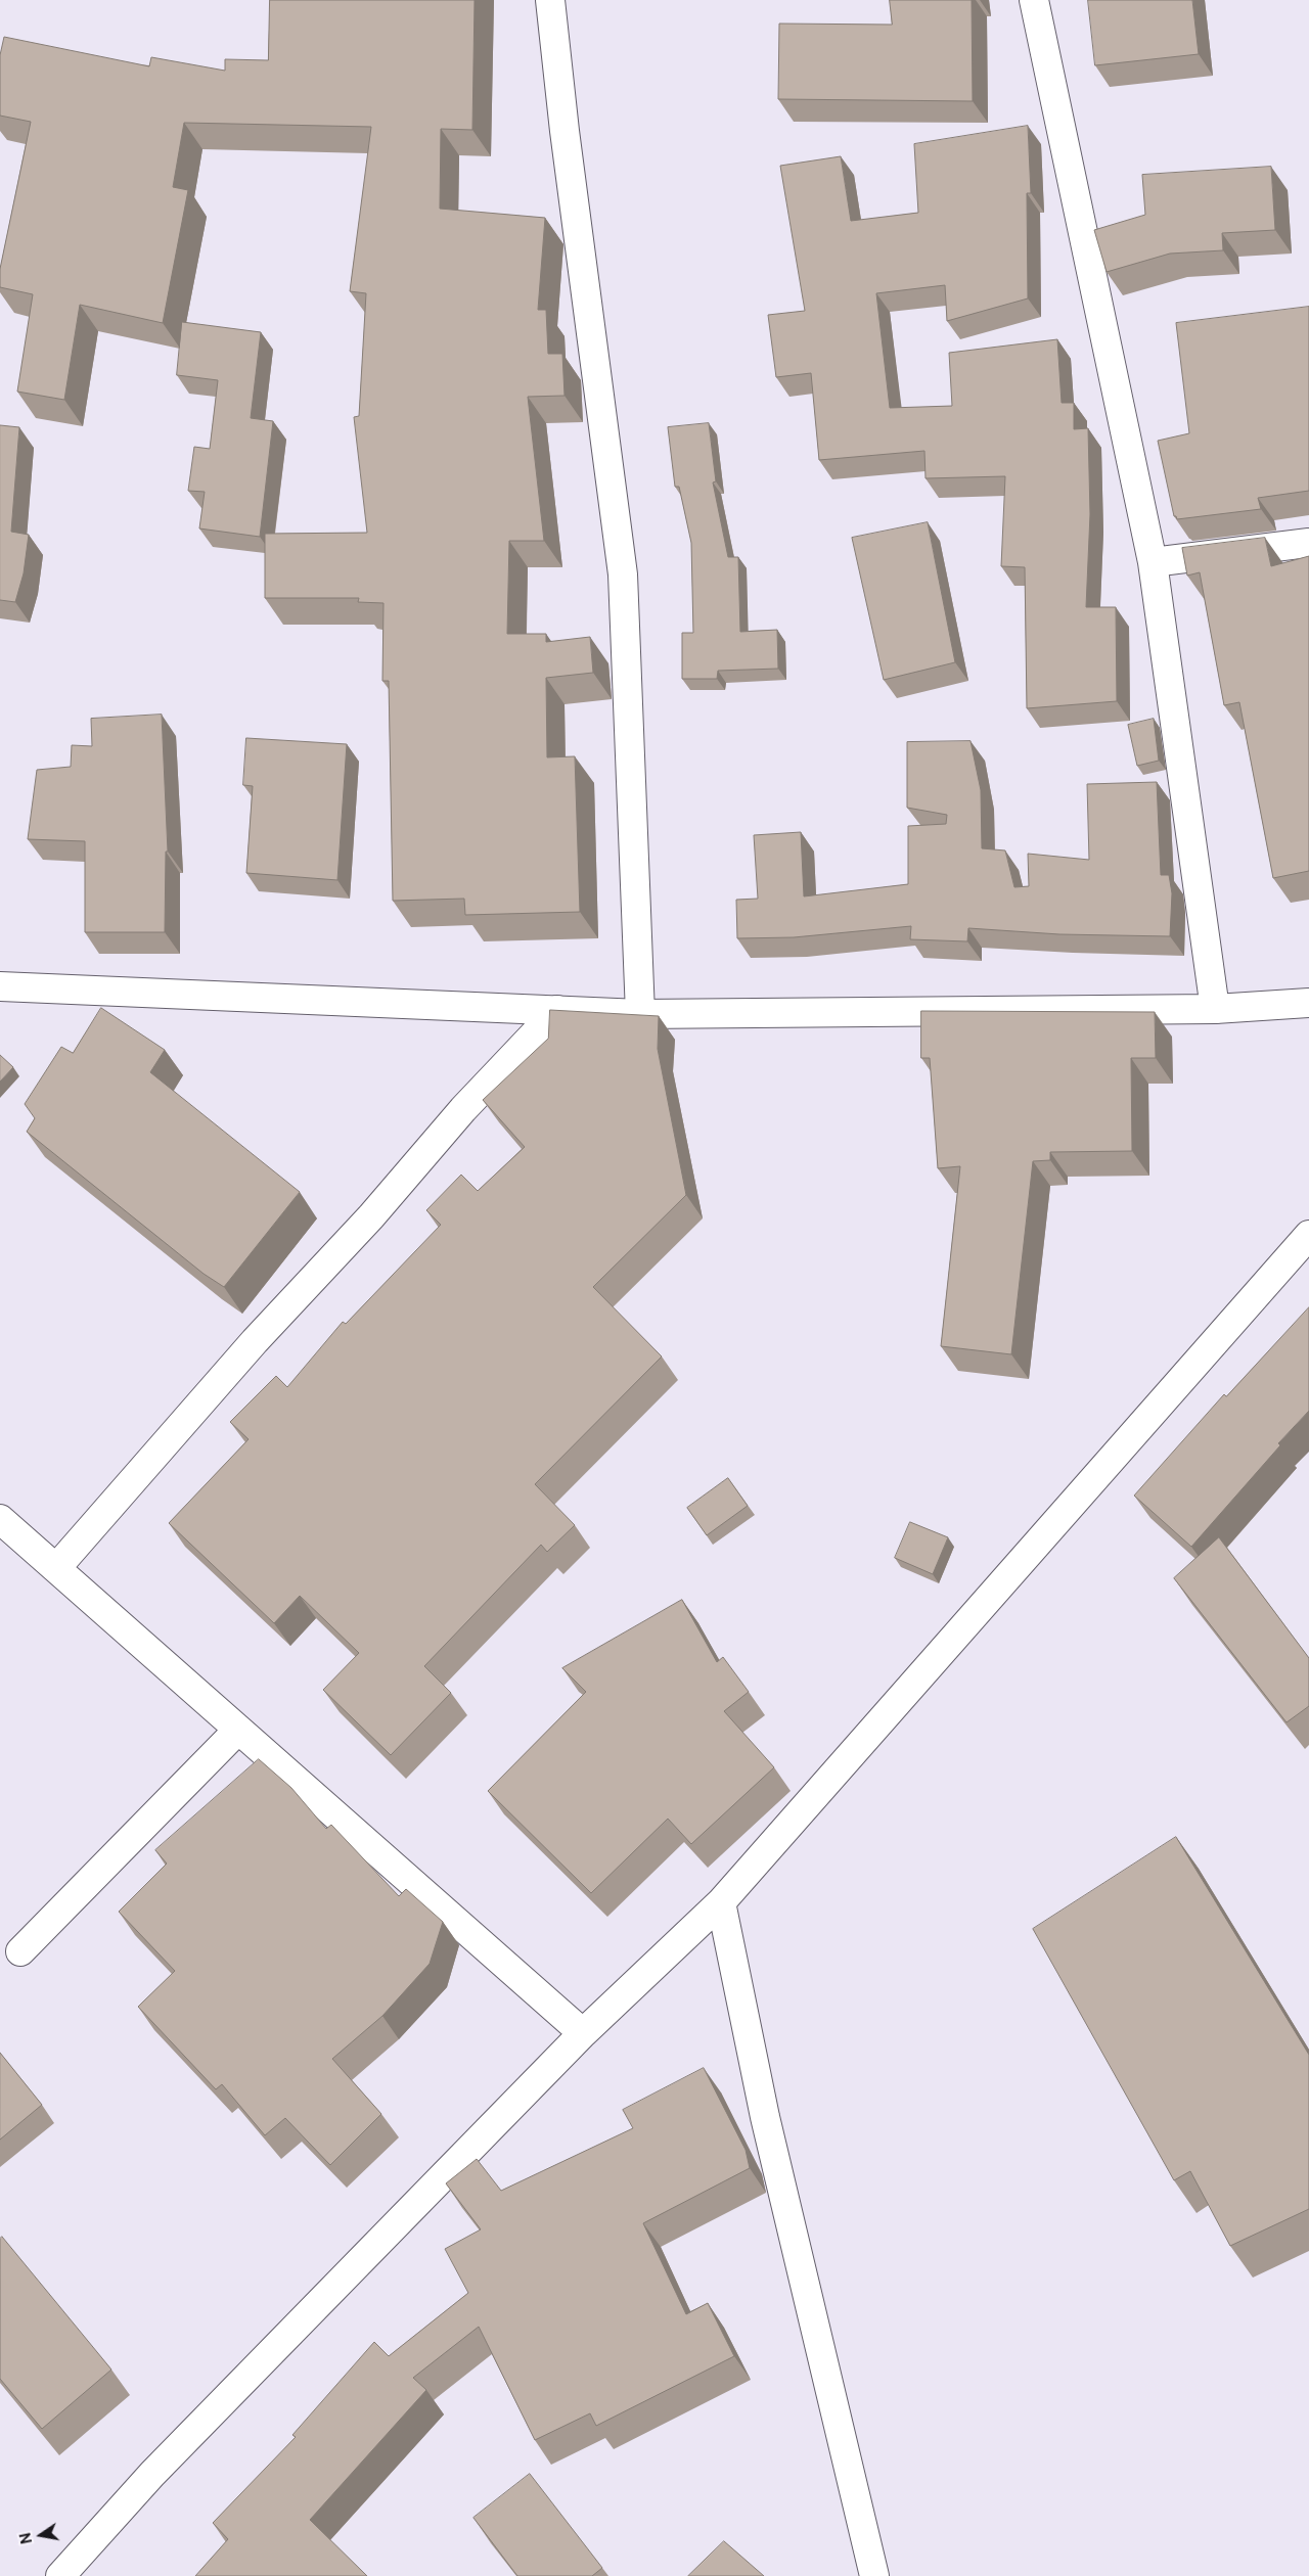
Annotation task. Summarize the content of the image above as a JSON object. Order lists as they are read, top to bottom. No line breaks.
{"north":"left"}
